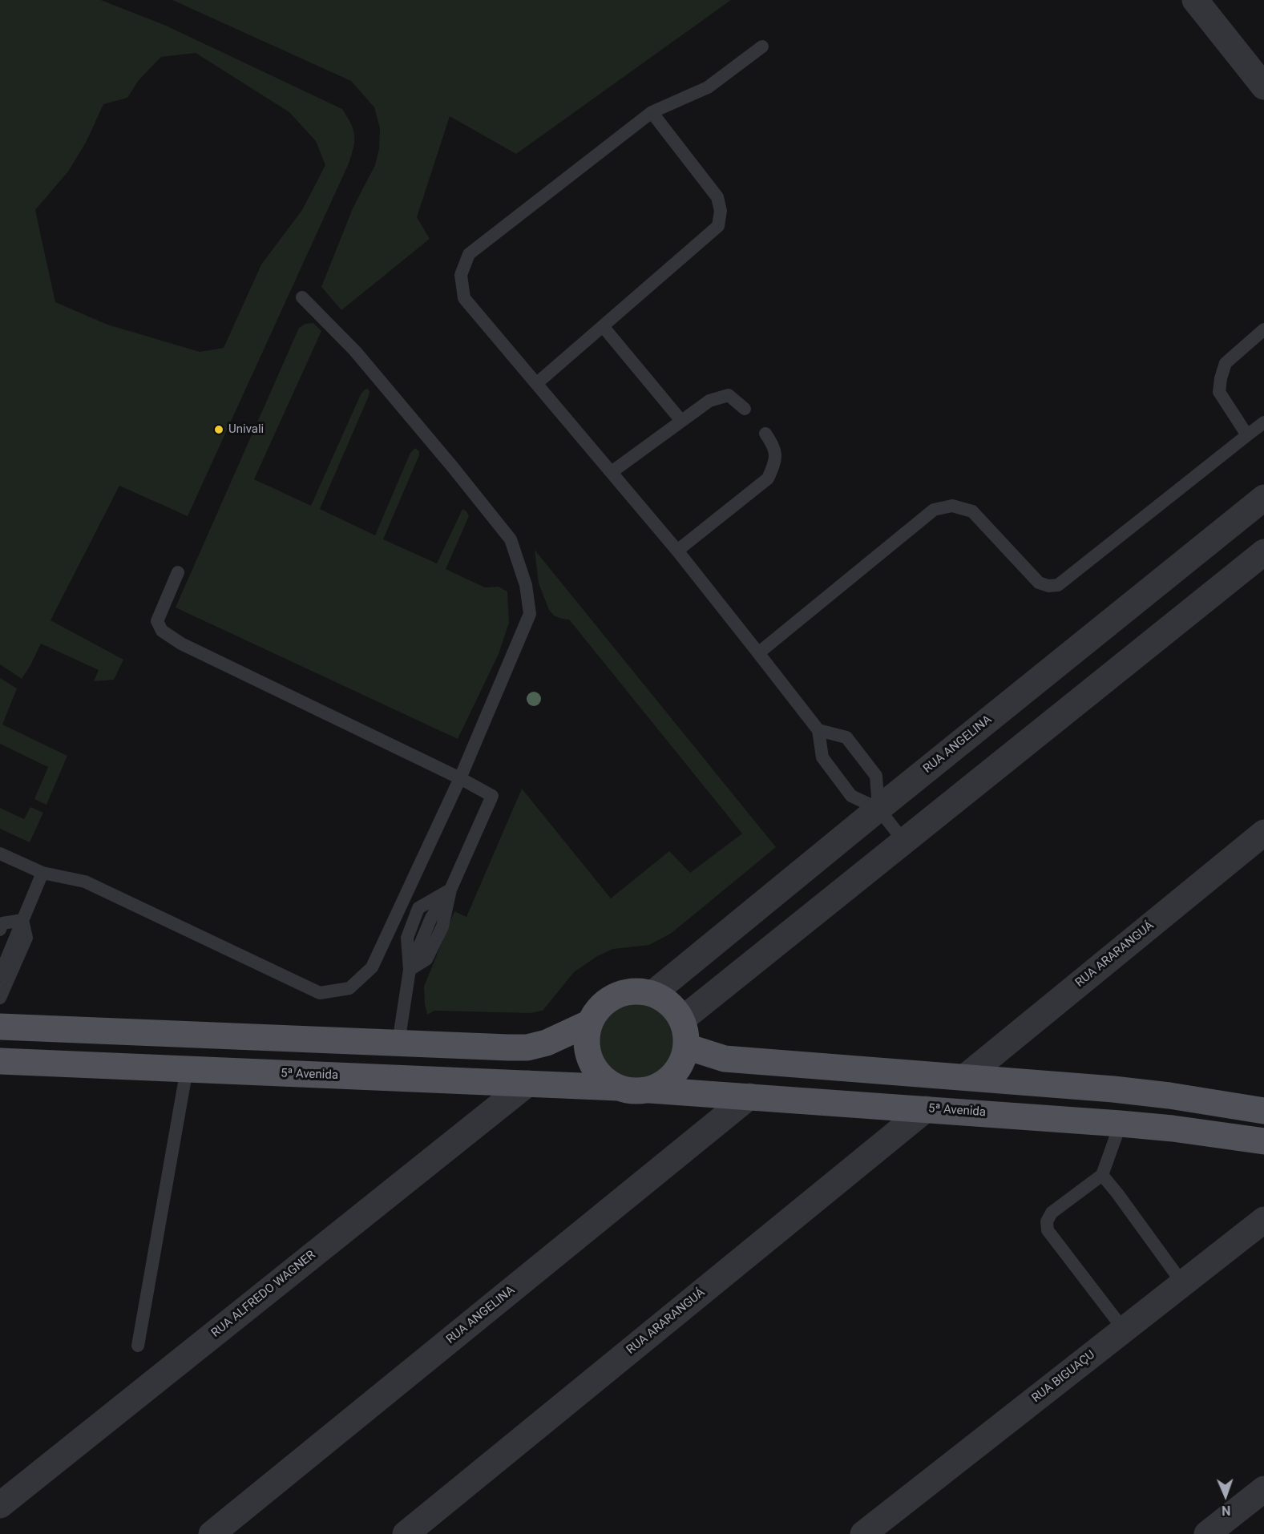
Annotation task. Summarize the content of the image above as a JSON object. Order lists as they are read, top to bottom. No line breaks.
{"streets":{"main road":["5ª Avenida"],"street":["RUA ANGELINA","RUA ARARANGUÁ","RUA ALFREDO WAGNER","RUA BIGUAÇU"]},"crossings":[["RUA ANGELINA","5ª Avenida"],["RUA ARARANGUÁ","5ª Avenida"],["5ª Avenida","RUA ALFREDO WAGNER"]],"places":["Univali"],"north":"bottom"}
